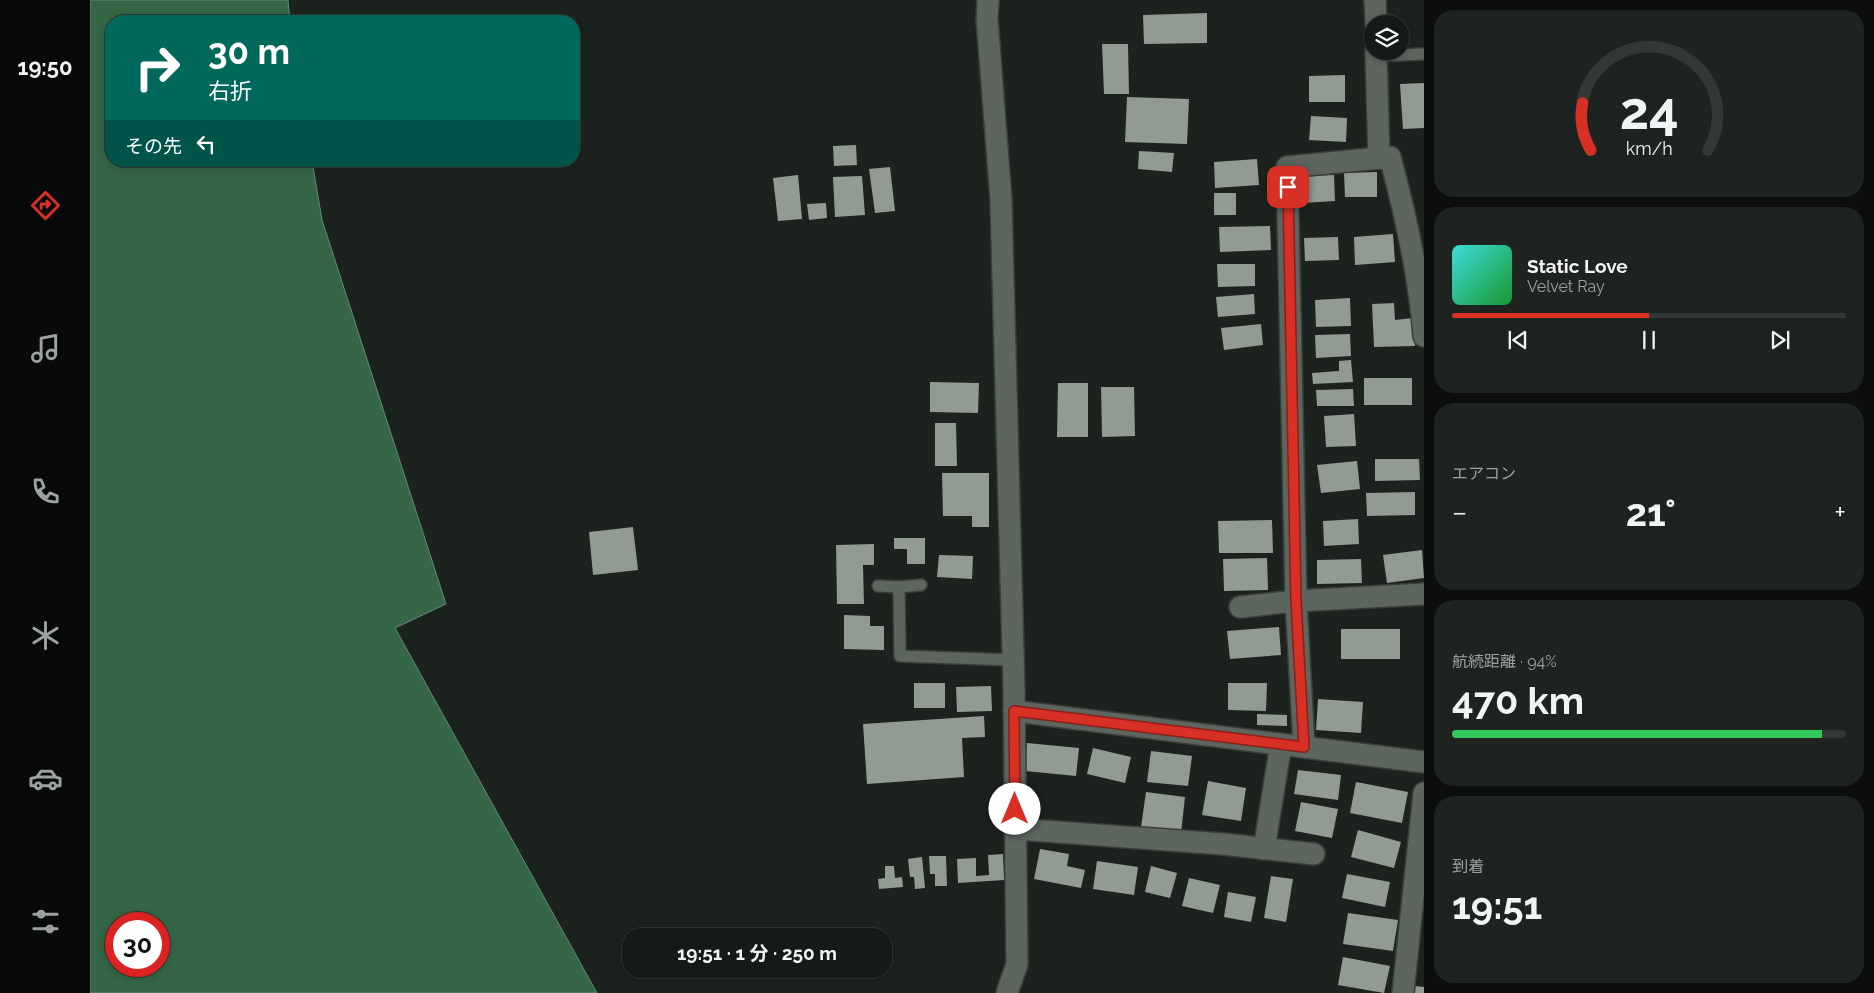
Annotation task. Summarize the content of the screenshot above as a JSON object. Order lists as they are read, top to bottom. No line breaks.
{"page":{"tabs":"19:50","turn":["30 m","右折"],"then":"その先","song":["Static Love","Velvet Ray"],"tile":["エアコン",["航続距離 · 94%","470 km"],["到着","19:51"]],"heat":["−","21°","+"],"limit":"30","trip":"19:51 · 1 分 · 250 m","gauge":["24","km/h"]}}
